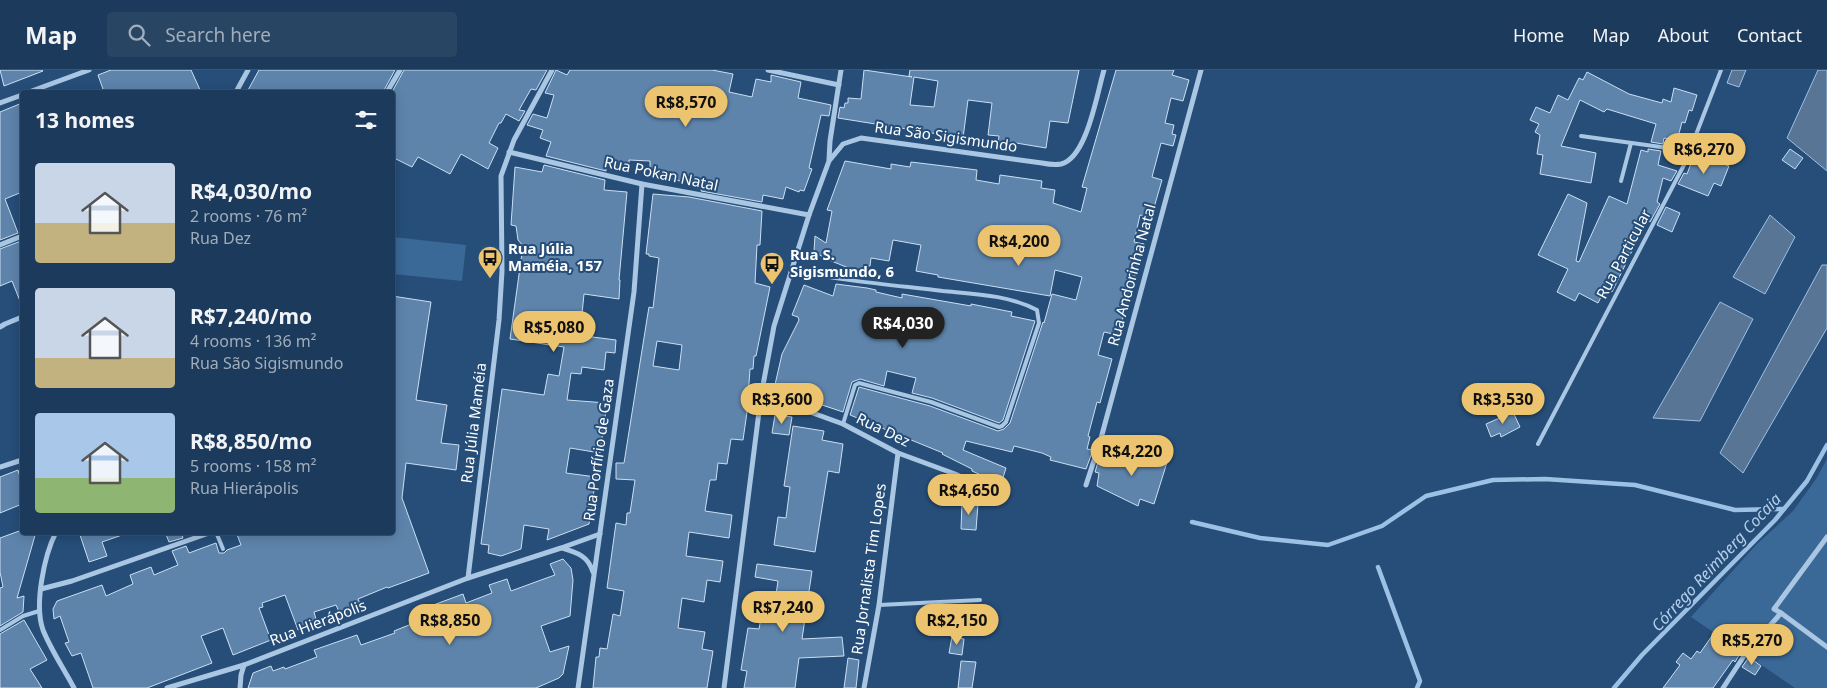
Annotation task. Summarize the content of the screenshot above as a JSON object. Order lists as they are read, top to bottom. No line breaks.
{"streets":{"street":["Rua São Sigismundo","Rua Pokan Natal","Rua Andorinha Natal","Rua Júlia Maméia","Rua Dez","Rua Porfírio de Gaza","Rua Jornalista Tim Lopes","Rua Hierápolis"],"lane":["Rua Particular"]},"crossings":[["Rua São Sigismundo","Rua Pokan Natal"],["Rua São Sigismundo","Rua Dez"],["Rua Pokan Natal","Rua Júlia Maméia"],["Rua Pokan Natal","Rua Porfírio de Gaza"],["Rua Júlia Maméia","Rua Hierápolis"],["Rua Dez","Rua Jornalista Tim Lopes"],["Rua Porfírio de Gaza","Rua Hierápolis"]],"water":["Córrego Reimberg Cocaia"],"places":{"bus stop":["Rua Júlia Maméia, 157","Rua S. Sigismundo, 6"]},"page":{"header":"Map","search":"Search here","nav":["Home","Map","About","Contact"],"price":["R$8,570","R$6,270","R$4,200","R$4,030","R$5,080","R$3,600","R$3,530","R$4,220","R$4,650","R$7,240","R$8,850","R$2,150","R$5,270"],"heading":"13 homes","list":[{"name":"R$4,030/mo","note":"2 rooms · 76 m² · Rua Dez"},{"name":"R$7,240/mo","note":"4 rooms · 136 m² · Rua São Sigismundo"},{"name":"R$8,850/mo","note":"5 rooms · 158 m² · Rua Hierápolis"}]}}
